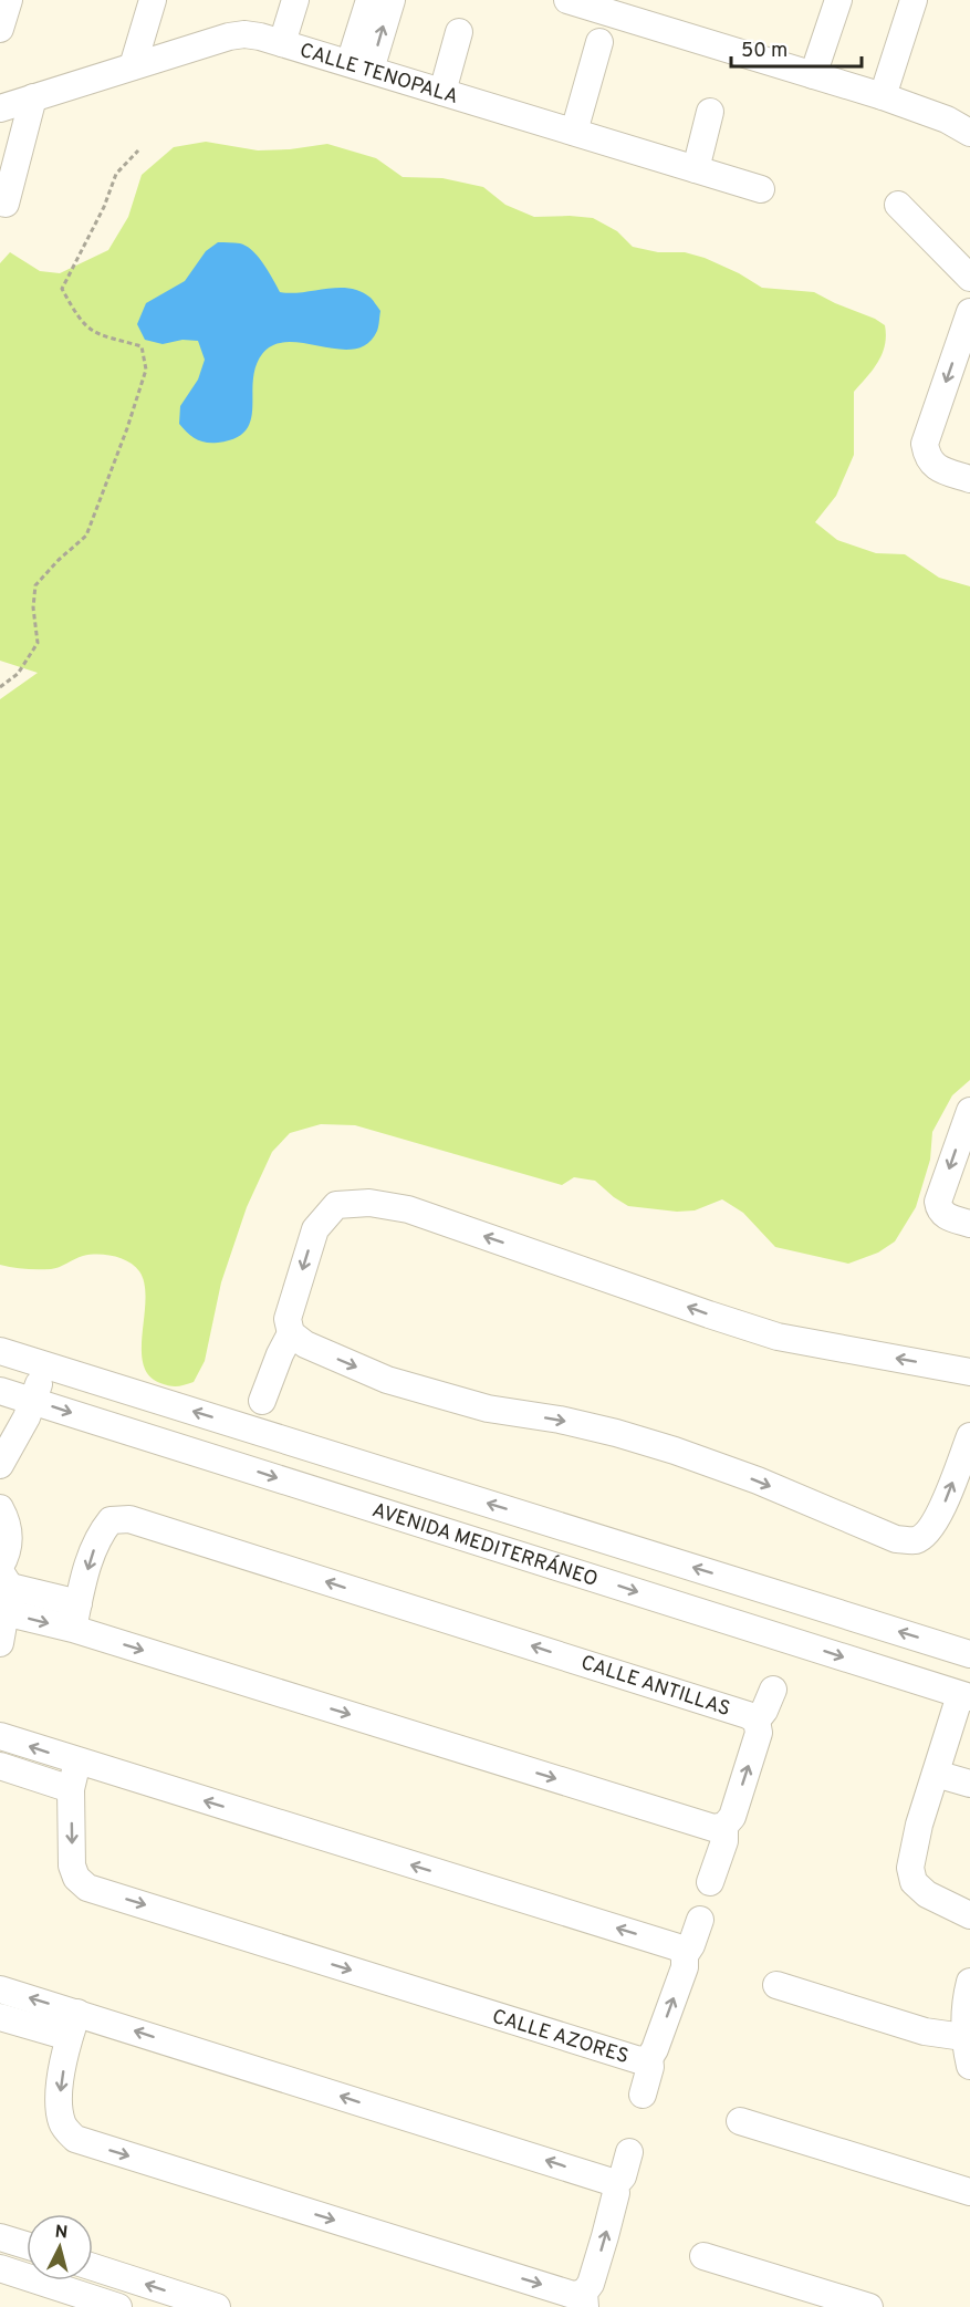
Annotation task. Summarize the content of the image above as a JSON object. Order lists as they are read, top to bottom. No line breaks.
{"streets":{"street":["CALLE TENOPALA","AVENIDA MEDITERRÁNEO","CALLE ANTILLAS","CALLE AZORES"]},"scale_bar":"50 m","north":"top"}
